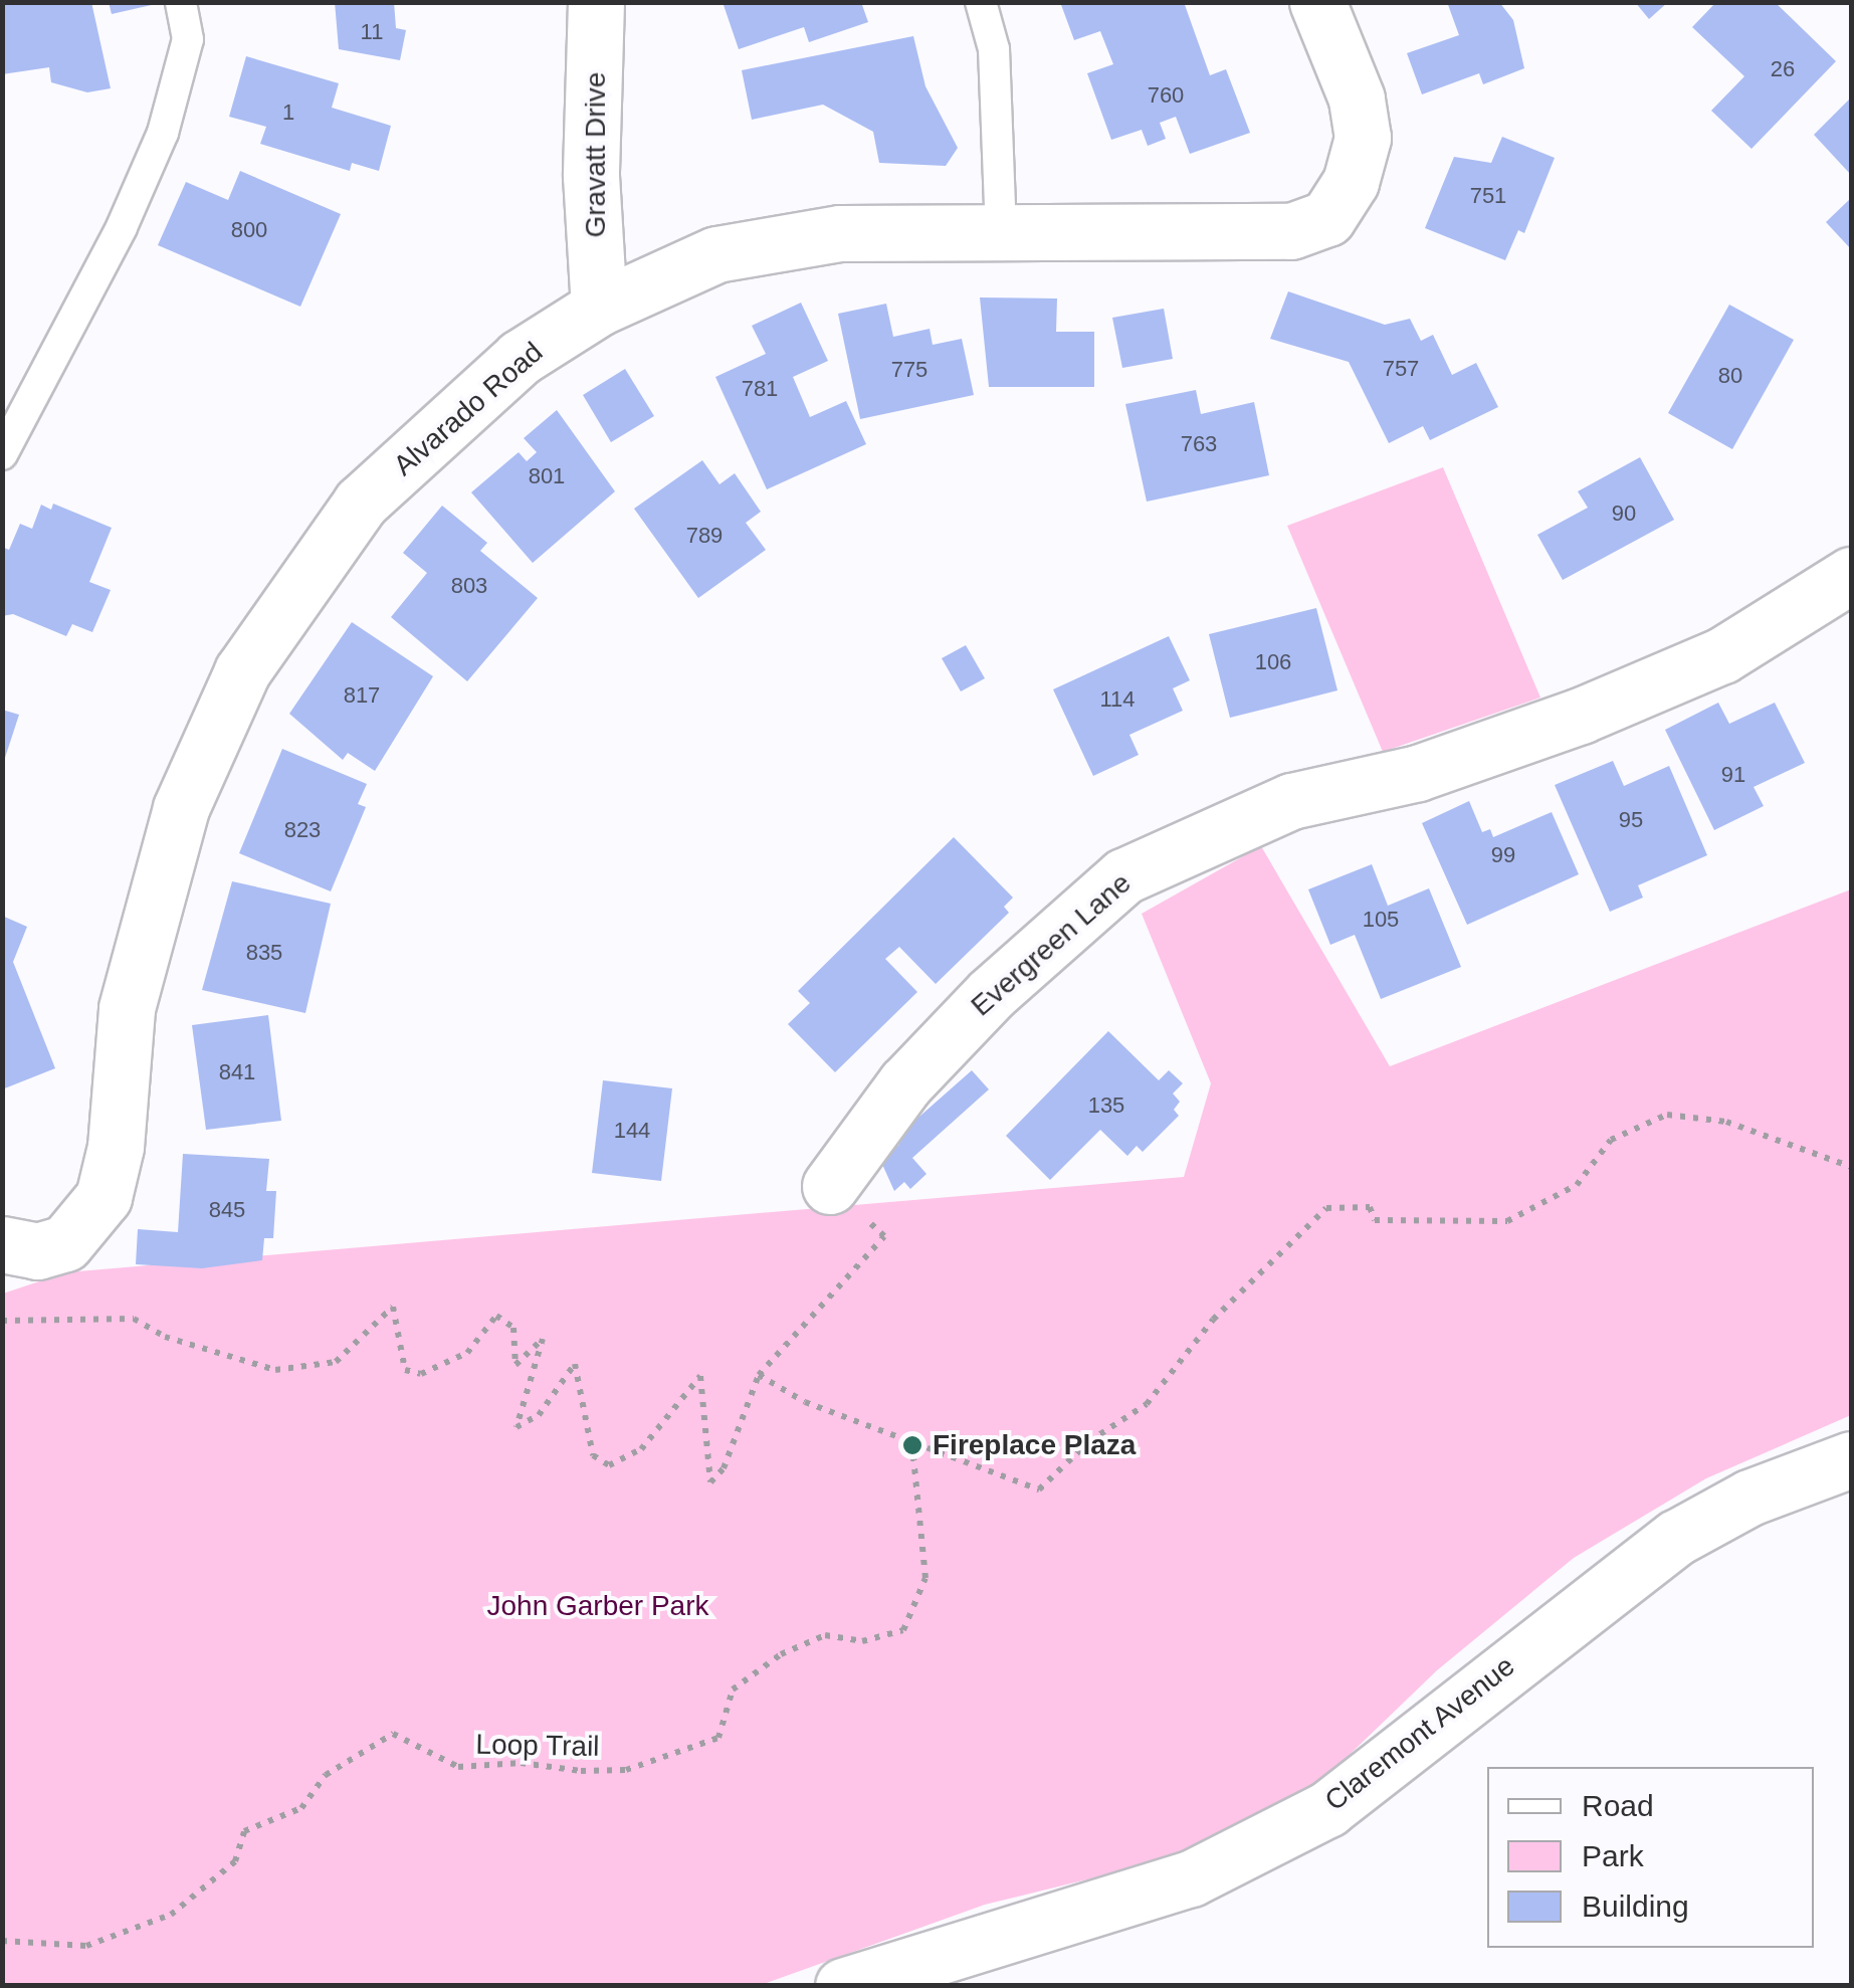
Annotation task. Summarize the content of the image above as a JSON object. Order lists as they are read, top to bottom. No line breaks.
{"streets":{"street":["Gravatt Drive","Alvarado Road","Evergreen Lane","Claremont Avenue"],"path":["Loop Trail"]},"crossings":[["Gravatt Drive","Alvarado Road"]],"parks":["John Garber Park"],"places":["Fireplace Plaza"],"house_numbers":["11","26","760","1","751","800","757","775","80","781","763","801","90","789","803","106","817","114","91","95","823","99","105","835","841","135","144","845"],"legend":["Road","Park","Building"]}
